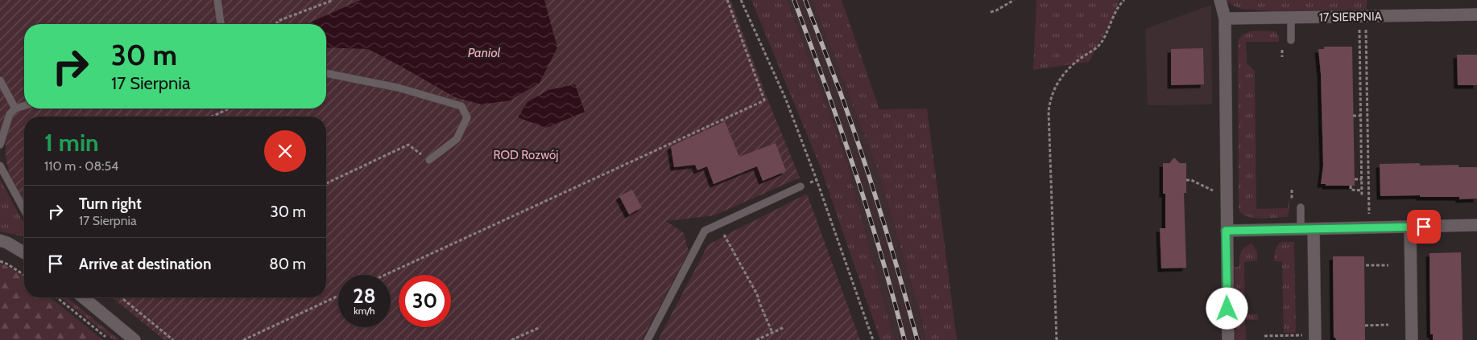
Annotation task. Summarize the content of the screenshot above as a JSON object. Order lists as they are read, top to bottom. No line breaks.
{"streets":{"street":["17 SIERPNIA"]},"water":["Paniol"],"parks":["ROD Rozwój"],"page":{"turn":["30 m","17 Sierpnia"],"heading":["1 min","110 m · 08:54"],"list":[{"name":"Turn right","note":"17 Sierpnia","value":"30 m"},{"name":"Arrive at destination","value":"80 m"}],"speed":"28 km/h","limit":"30"}}
